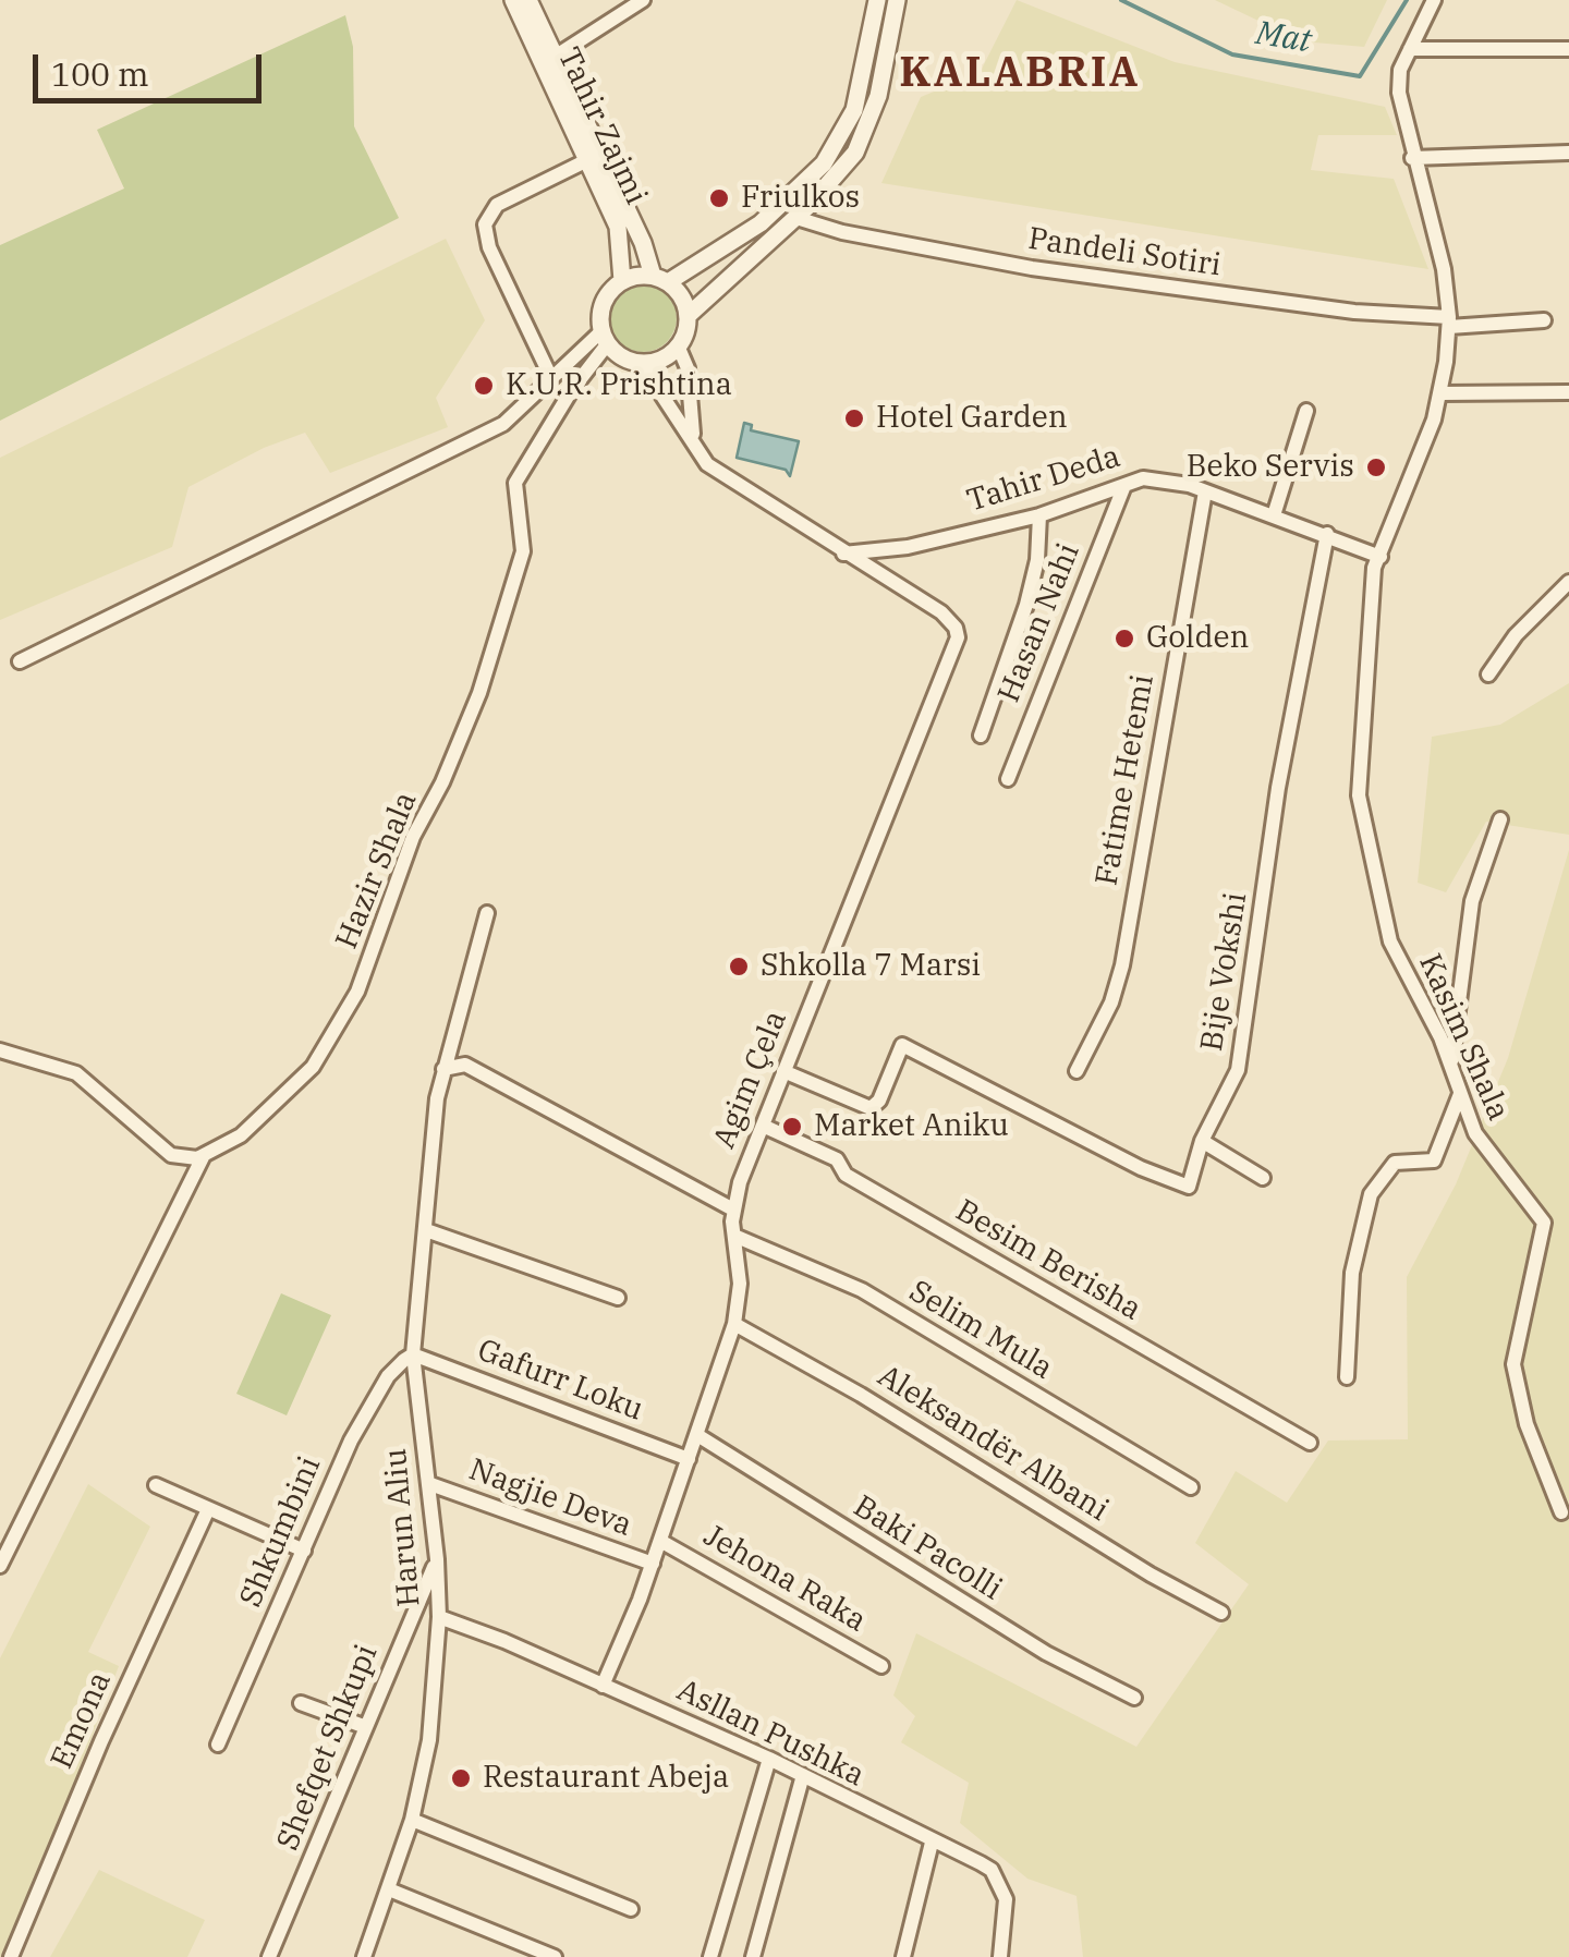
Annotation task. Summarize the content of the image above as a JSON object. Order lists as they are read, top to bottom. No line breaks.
{"streets":{"street":["Tahir Zajmi","Pandeli Sotiri","Tahir Deda","Hasan Nahi","Fatime Hetemi","Hazir Shala","Bije Vokshi","Kasim Shala","Agim Çela","Besim Berisha","Selim Mula","Gafurr Loku","Aleksandër Albani","Nagjie Deva","Harun Aliu","Shkumbini","Baki Pacolli","Jehona Raka","Emona","Asllan Pushka","Shefqet Shkupi"]},"crossings":[["Tahir Zajmi","Hazir Shala"],["Tahir Zajmi","Agim Çela"],["Pandeli Sotiri","Kasim Shala"],["Tahir Deda","Hasan Nahi"],["Tahir Deda","Fatime Hetemi"],["Tahir Deda","Bije Vokshi"],["Tahir Deda","Kasim Shala"],["Tahir Deda","Agim Çela"],["Hazir Shala","Agim Çela"],["Bije Vokshi","Agim Çela"],["Agim Çela","Besim Berisha"],["Agim Çela","Selim Mula"],["Agim Çela","Gafurr Loku"],["Agim Çela","Aleksandër Albani"],["Agim Çela","Nagjie Deva"],["Agim Çela","Baki Pacolli"],["Agim Çela","Jehona Raka"],["Agim Çela","Asllan Pushka"],["Gafurr Loku","Harun Aliu"],["Gafurr Loku","Shkumbini"],["Nagjie Deva","Harun Aliu"],["Harun Aliu","Shkumbini"],["Harun Aliu","Asllan Pushka"],["Harun Aliu","Shefqet Shkupi"]],"districts":["KALABRIA"],"water":["Mat"],"places":["Friulkos","K.U.R. Prishtina","Hotel Garden","Beko Servis","Golden","Shkolla 7 Marsi","Market Aniku","Restaurant Abeja"],"scale_bar":"100 m"}
